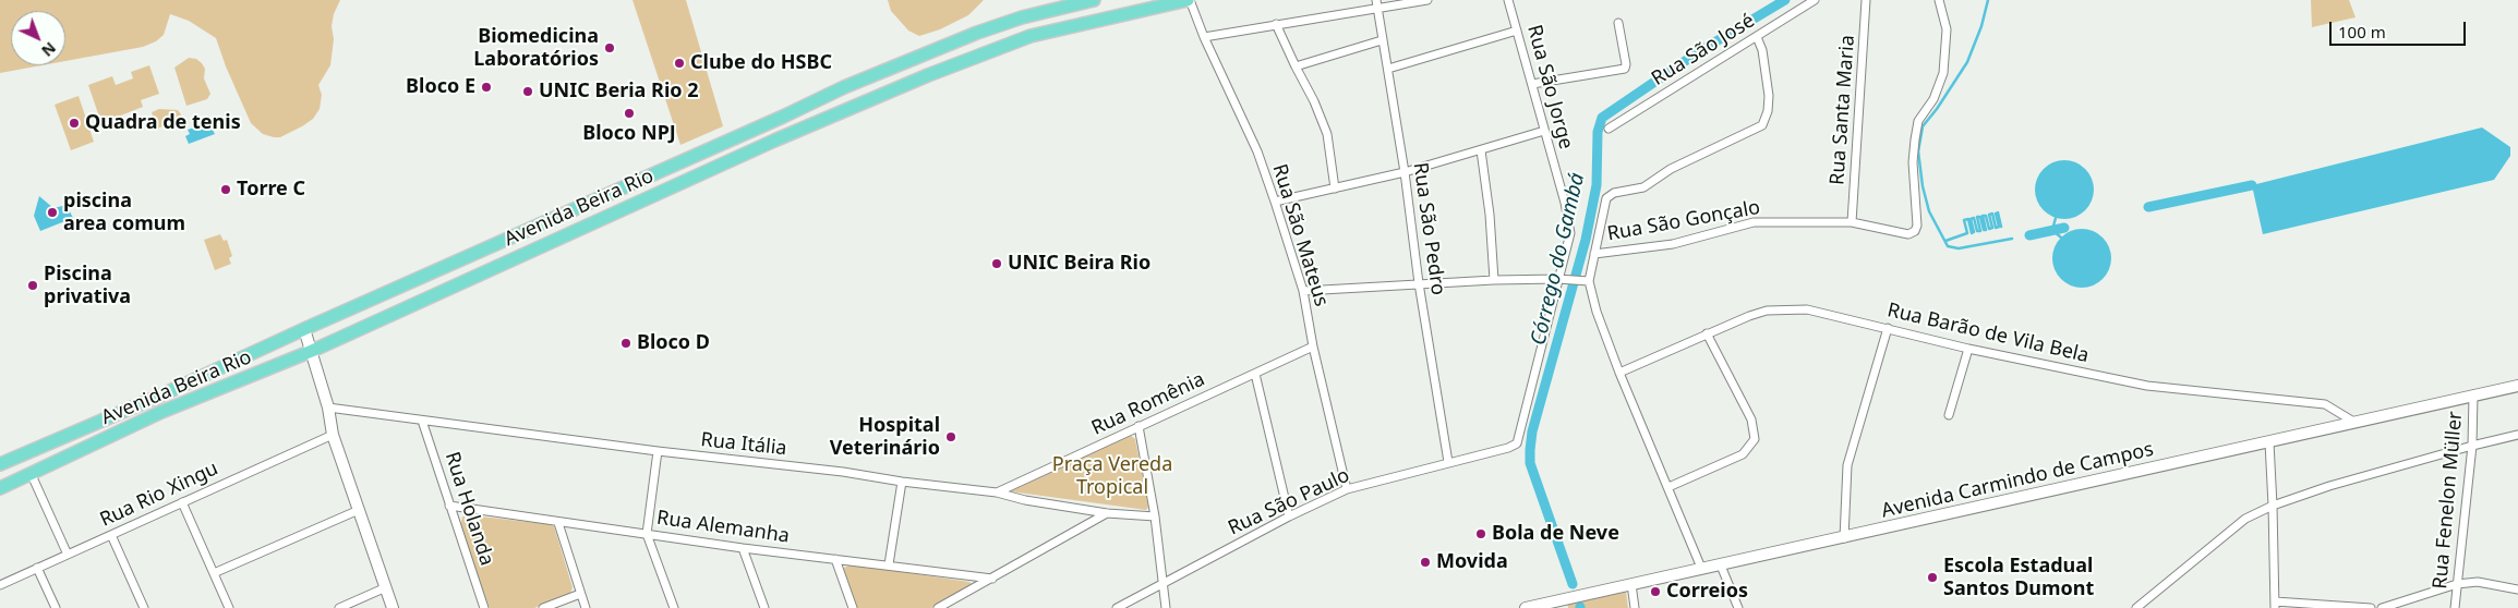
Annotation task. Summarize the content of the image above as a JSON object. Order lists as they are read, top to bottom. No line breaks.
{"streets":{"main road":["Avenida Beira Rio","Avenida Carmindo de Campos"],"street":["Rua São José","Rua São Jorge","Rua Santa Maria","Rua São Gonçalo","Rua São Pedro","Rua São Mateus","Rua Barão de Vila Bela","Rua Romênia","Rua Itália","Rua Rio Xingu","Rua Fenelon Müller","Rua São Paulo","Rua Holanda","Rua Alemanha"]},"crossings":[["Rua São Jorge","Rua São Paulo"],["Rua Santa Maria","Rua São Gonçalo"],["Avenida Beira Rio","Rua São Mateus"],["Rua São Pedro","Rua São Paulo"],["Rua São Mateus","Rua Romênia"],["Rua São Mateus","Rua São Paulo"],["Rua Barão de Vila Bela","Avenida Carmindo de Campos"],["Rua Romênia","Rua Itália"],["Rua Itália","Rua Holanda"],["Avenida Carmindo de Campos","Rua Fenelon Müller"],["Rua Holanda","Rua Alemanha"]],"water":["Córrego do Gambá"],"parks":["Praça Vereda Tropical"],"places":["Biomedicina Laboratórios","Clube do HSBC","Bloco E","UNIC Beria Rio 2","Bloco NPJ","Quadra de tenis","Torre C","piscina area comum","UNIC Beira Rio","Piscina privativa","Bloco D","Hospital Veterinário","Bola de Neve","Movida","Escola Estadual Santos Dumont","Correios"],"scale_bar":"100 m","north":"bottom right"}
